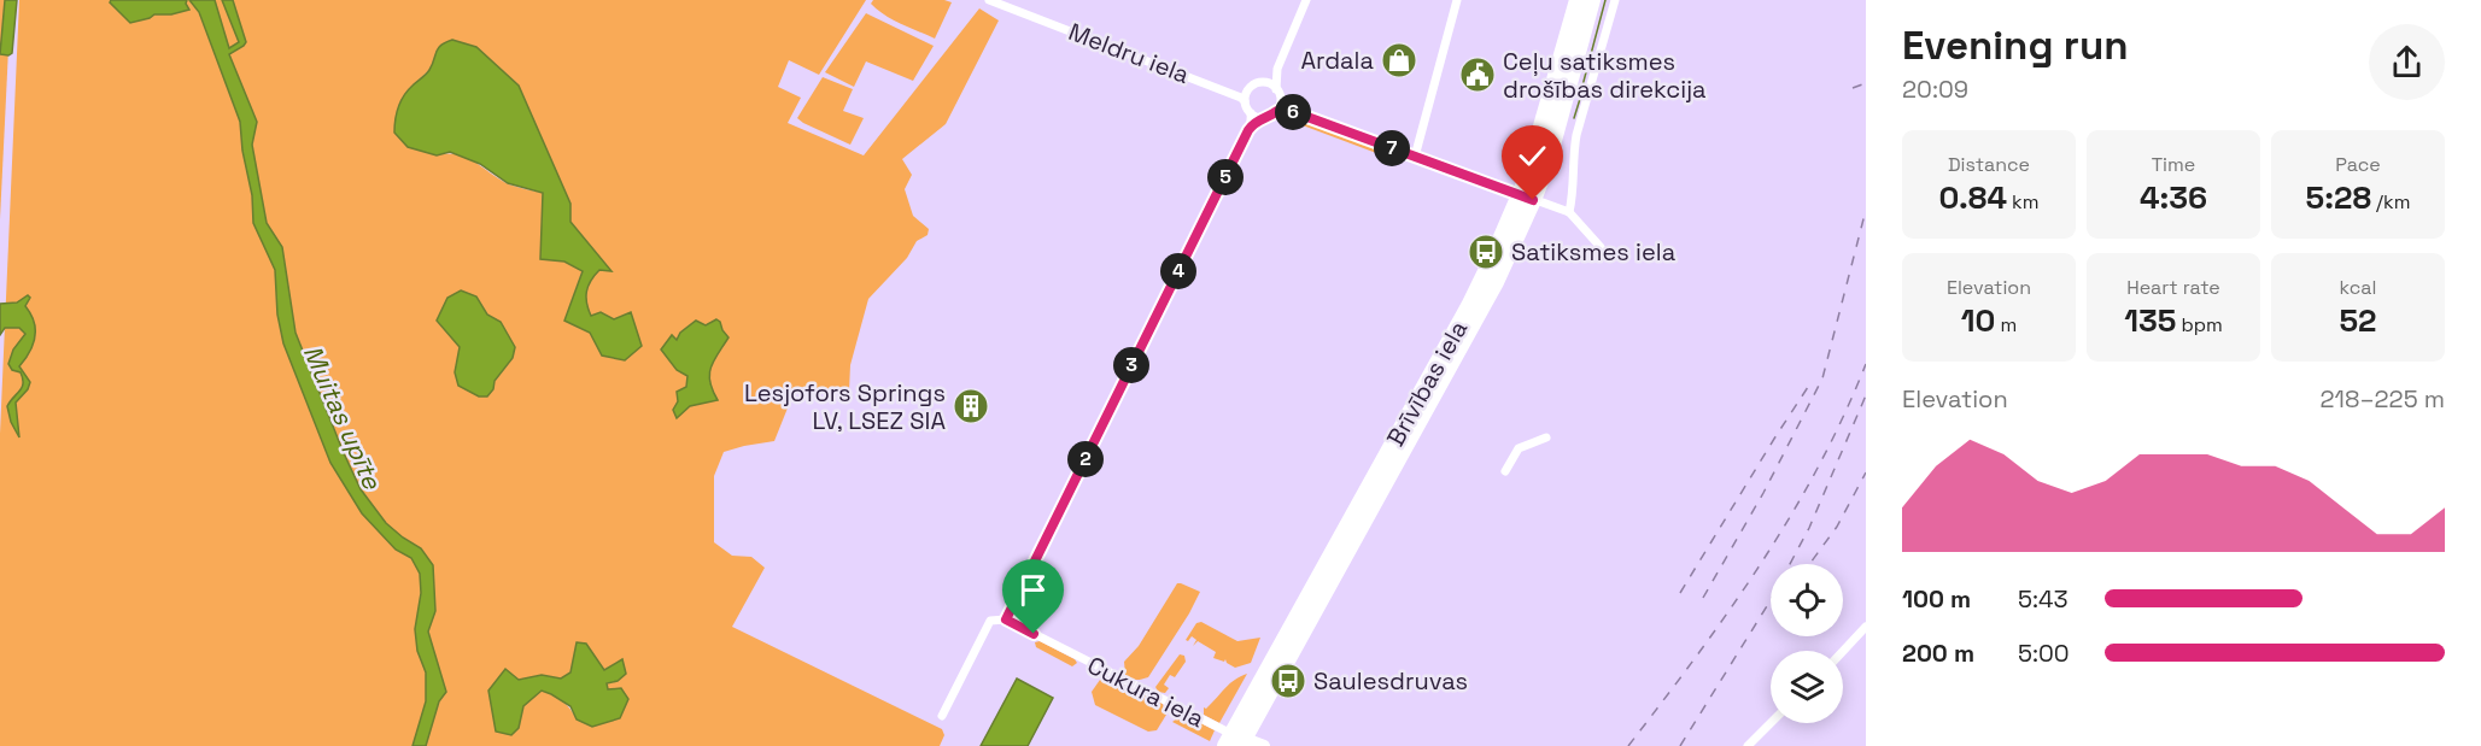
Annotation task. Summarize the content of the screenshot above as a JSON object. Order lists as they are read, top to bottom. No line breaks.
{"streets":{"highway":["Brīvības iela"],"main road":["Cukura iela"],"street":["Meldru iela"]},"crossings":[["Brīvības iela","Cukura iela"]],"water":["Muitas upīte"],"places":{"shop":["Ardala"],"public building":["Ceļu satiksmes drošības direkcija"],"bus stop":["Satiksmes iela","Saulesdruvas"],"building":["Lesjofors Springs LV, LSEZ SIA"]},"page":{"heading":["Evening run","20:09"],"pins":["6","7","5","4","3","2"],"stats":[["Distance","0.84 km"],["Time","4:36"],["Pace","5:28 /km"],["Elevation","10 m"],["Heart rate","135 bpm"],["kcal","52"]],"chart":["Elevation","218–225 m"],"list":[{"name":"100 m","note":"5:43"},{"name":"200 m","note":"5:00"}]}}
